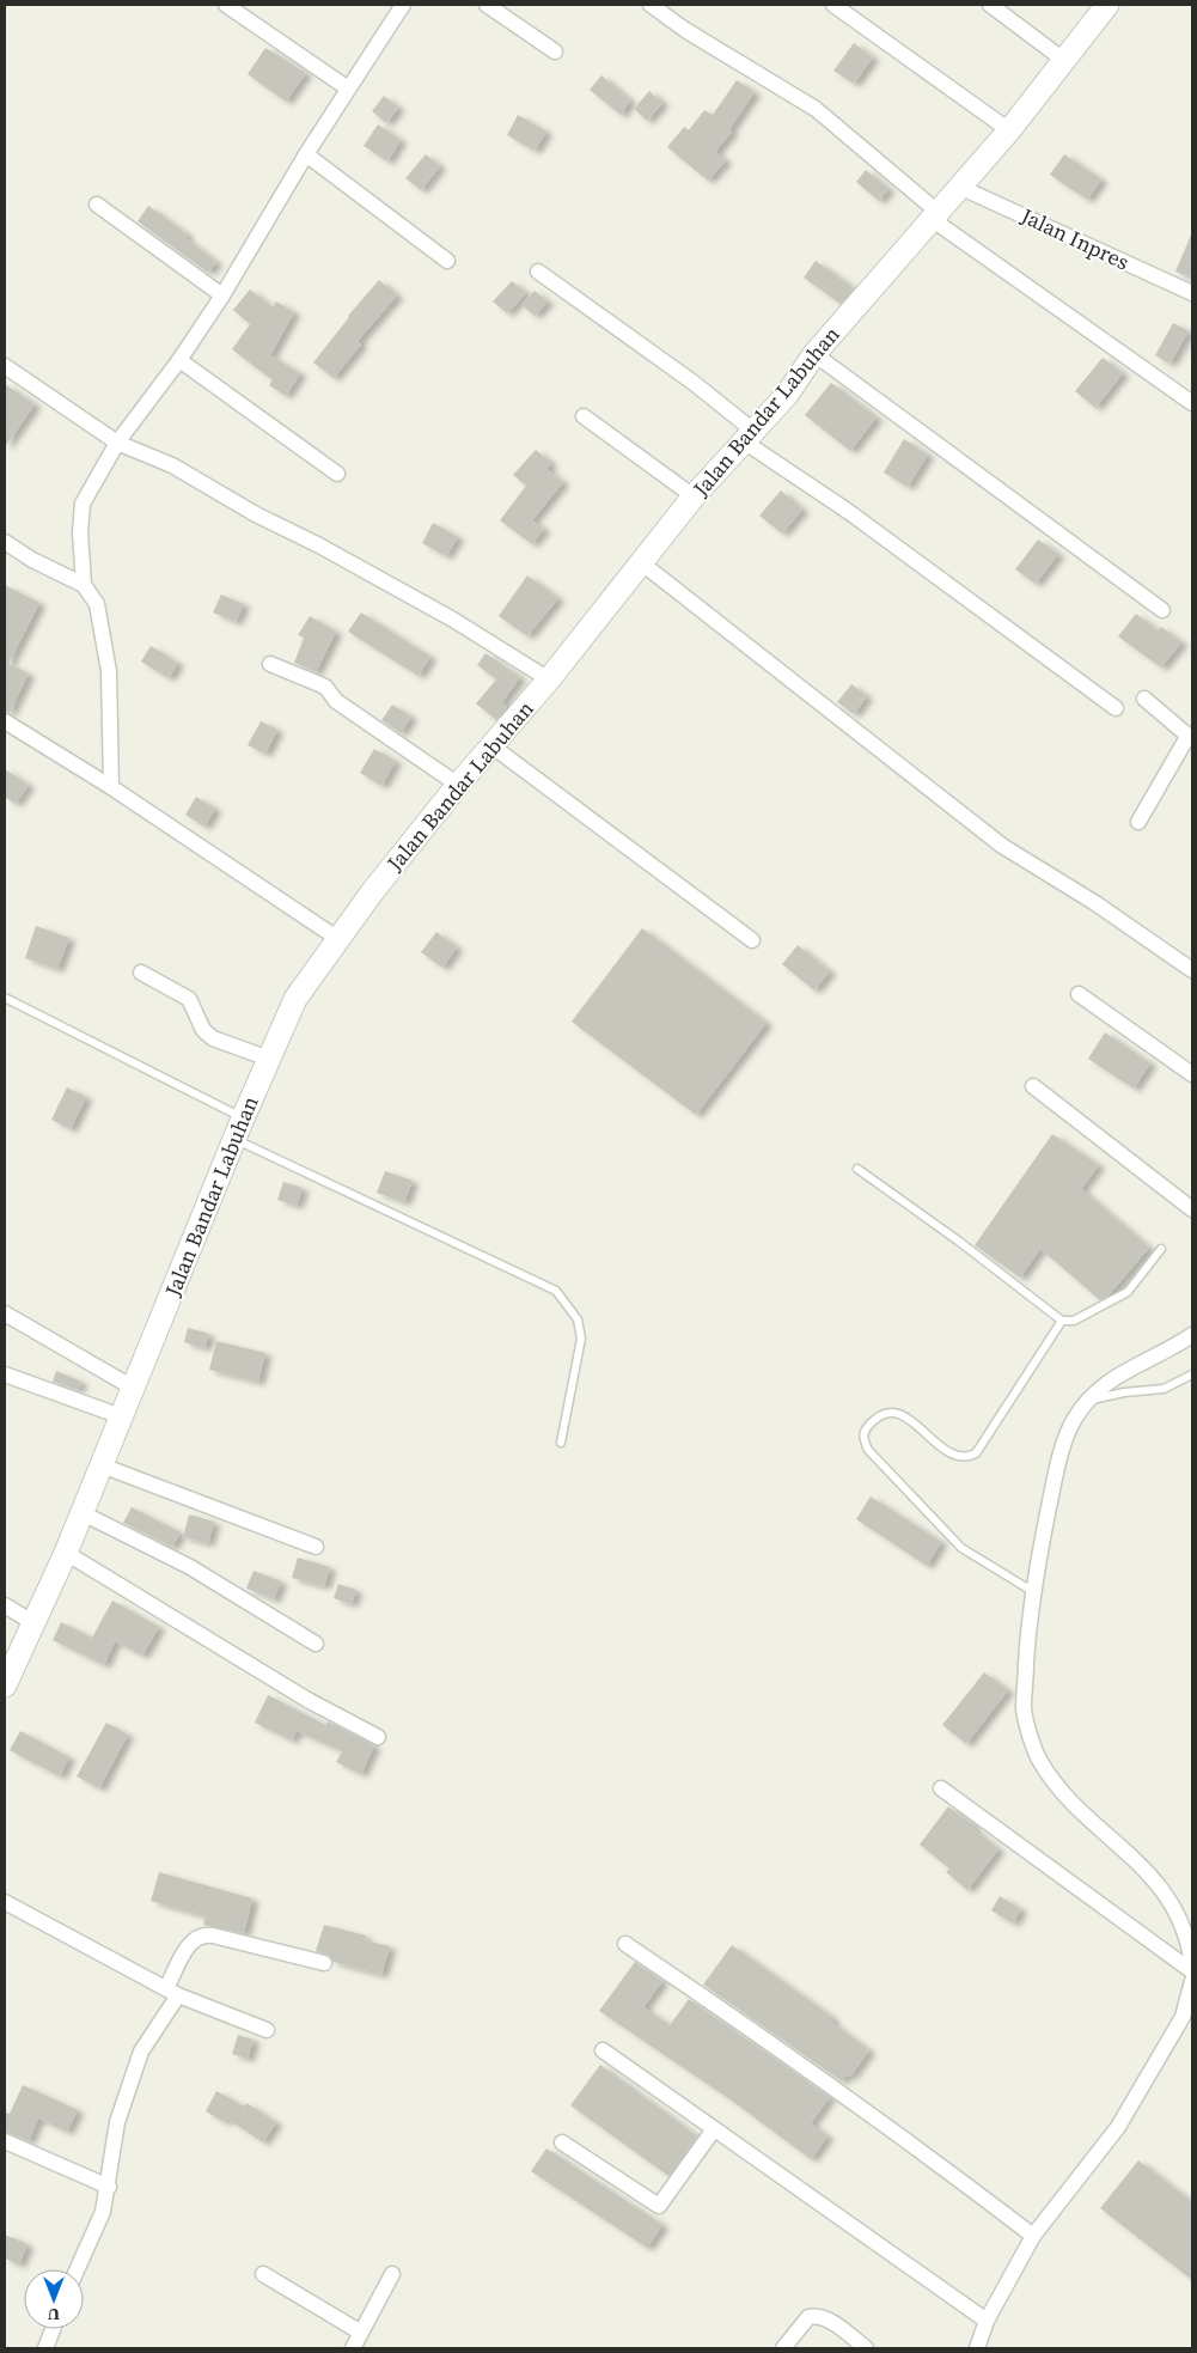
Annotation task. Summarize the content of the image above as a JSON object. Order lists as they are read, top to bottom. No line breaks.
{"streets":{"main road":["Jalan Bandar Labuhan"],"street":["Jalan Inpres"]},"crossings":[["Jalan Inpres","Jalan Bandar Labuhan"]],"north":"bottom"}
